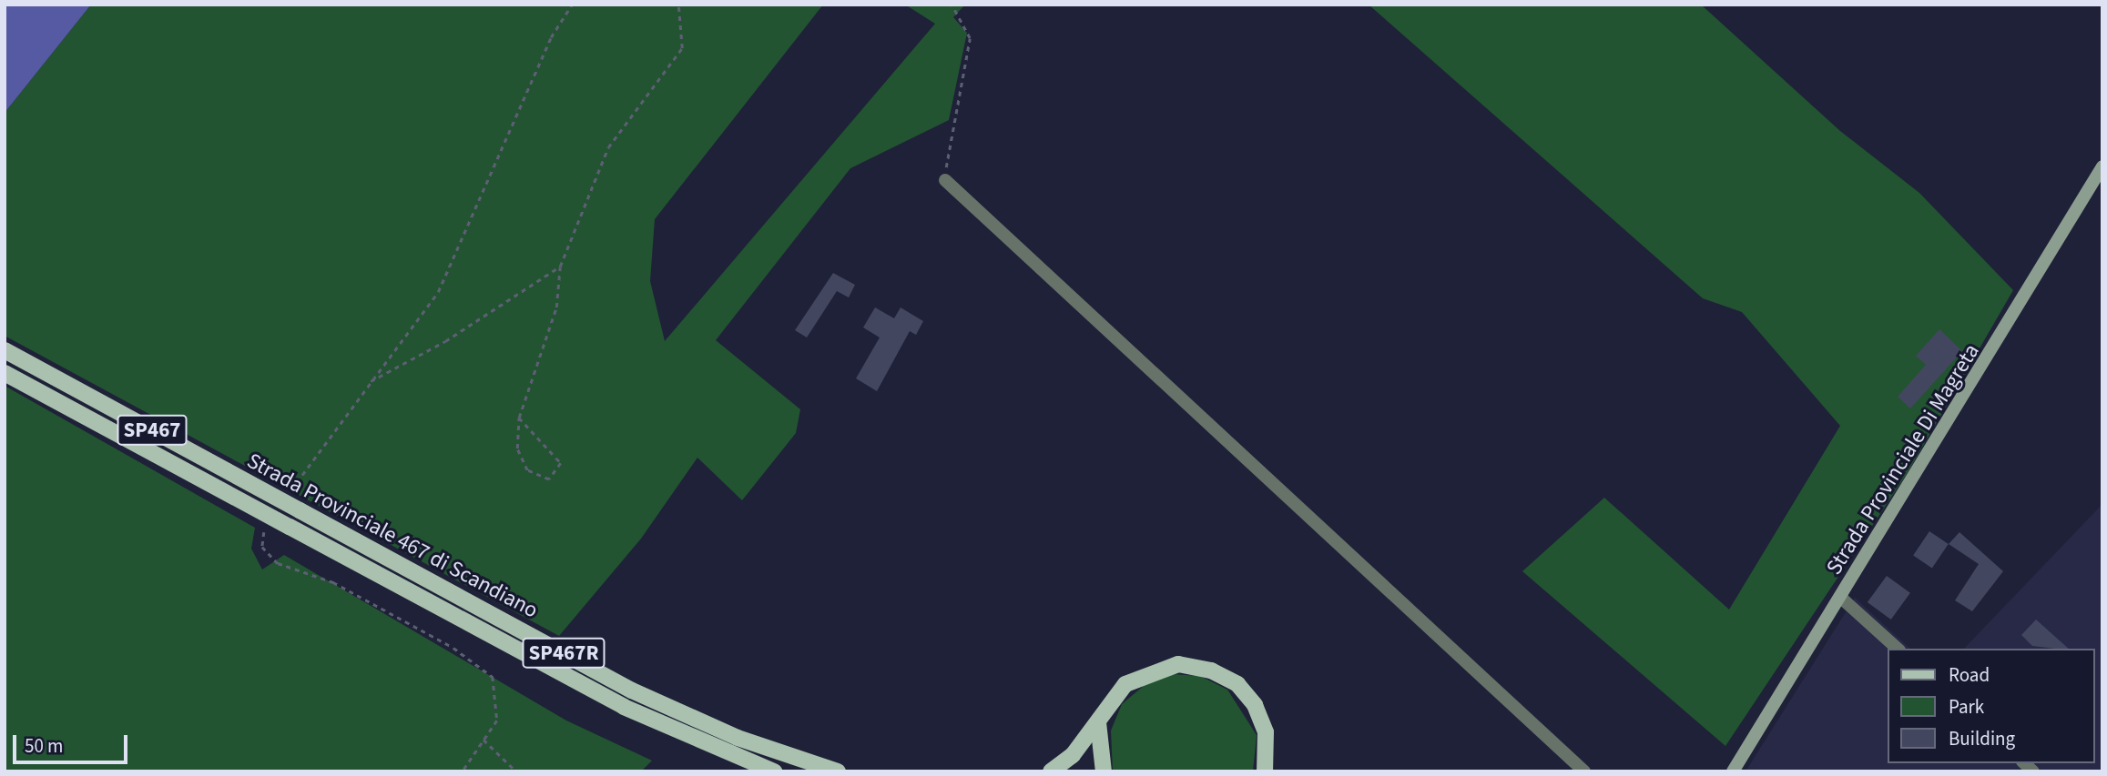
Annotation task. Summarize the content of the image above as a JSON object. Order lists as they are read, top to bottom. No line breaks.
{"streets":{"main road":["SP467","Strada Provinciale Di Magreta","Strada Provinciale 467 di Scandiano","SP467R"]},"legend":["Road","Park","Building"],"scale_bar":"50 m"}
